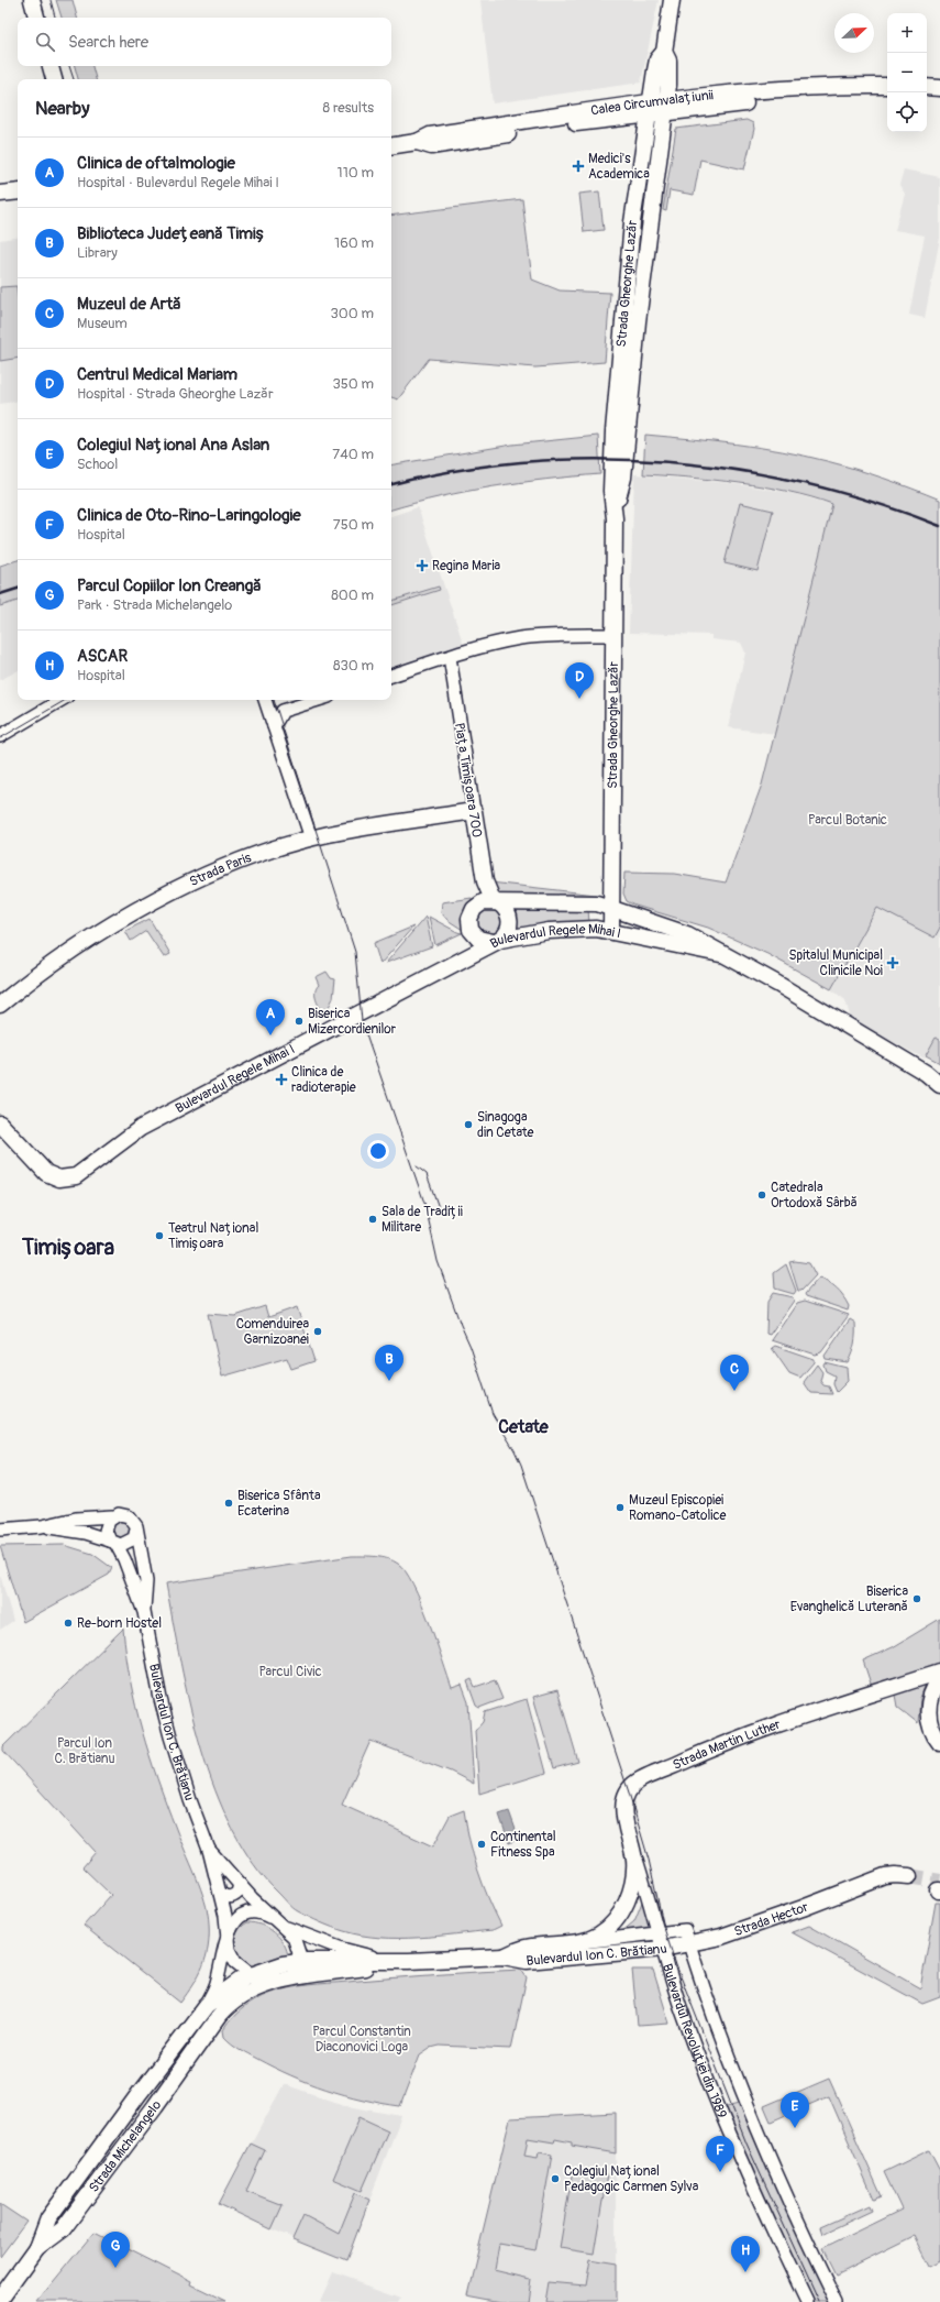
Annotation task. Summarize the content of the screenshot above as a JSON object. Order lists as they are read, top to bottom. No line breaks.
{"streets":{"main road":["Calea Circumvalațiunii","Strada Gheorghe Lazăr","Piața Timișoara 700","Strada Paris","Bulevardul Regele Mihai I","Bulevardul Ion C. Brătianu","Strada Martin Luther","Strada Hector","Bulevardul Revoluției din 1989","Strada Michelangelo"]},"crossings":[["Calea Circumvalațiunii","Strada Gheorghe Lazăr"],["Strada Gheorghe Lazăr","Bulevardul Regele Mihai I"],["Piața Timișoara 700","Strada Paris"],["Piața Timișoara 700","Bulevardul Regele Mihai I"],["Bulevardul Ion C. Brătianu","Strada Hector"],["Bulevardul Ion C. Brătianu","Bulevardul Revoluției din 1989"],["Bulevardul Ion C. Brătianu","Strada Michelangelo"],["Strada Martin Luther","Bulevardul Revoluției din 1989"],["Strada Hector","Bulevardul Revoluției din 1989"]],"districts":["Timișoara","Cetate"],"parks":["Parcul Botanic","Parcul Civic","Parcul Ion C. Brătianu","Parcul Constantin Diaconovici Loga"],"places":{"health":["Medici's Academica","Regina Maria","Spitalul Municipal Clinicile Noi","Clinica de radioterapie"],"other":["Biserica Mizercordienilor","Sinagoga din Cetate","Catedrala Ortodoxă Sârbă","Sala de Tradiții Militare","Teatrul Național Timișoara","Comenduirea Garnizoanei","Biserica Sfânta Ecaterina","Muzeul Episcopiei Romano-Catolice","Biserica Evanghelică Luterană","Re-born Hostel","Continental Fitness Spa","Colegiul Național Pedagogic Carmen Sylva"]},"north":"top right","page":{"map_buttons":["+","−"],"search":"Search here","heading":["Nearby","8 results"],"list":[{"mark":"A","name":"Clinica de oftalmologie","note":"Hospital · Bulevardul Regele Mihai I","value":"110 m"},{"mark":"B","name":"Biblioteca Județeană Timiș","note":"Library","value":"160 m"},{"mark":"C","name":"Muzeul de Artă","note":"Museum","value":"300 m"},{"mark":"D","name":"Centrul Medical Mariam","note":"Hospital · Strada Gheorghe Lazăr","value":"350 m"},{"mark":"E","name":"Colegiul Național Ana Aslan","note":"School","value":"740 m"},{"mark":"F","name":"Clinica de Oto-Rino-Laringologie","note":"Hospital","value":"750 m"},{"mark":"G","name":"Parcul Copiilor Ion Creangă","note":"Park · Strada Michelangelo","value":"800 m"},{"mark":"H","name":"ASCAR","note":"Hospital","value":"830 m"}],"pins":["D","A","B","C","E","F","G","H"]}}
